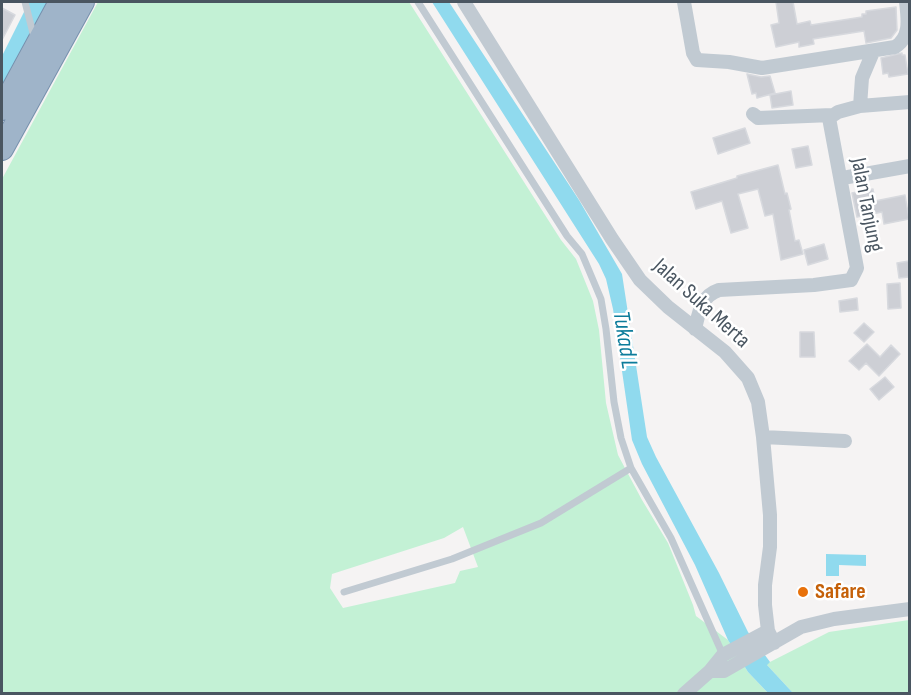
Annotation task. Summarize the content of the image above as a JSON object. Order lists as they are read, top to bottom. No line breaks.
{"streets":{"street":["Jalan Tanjung","Jalan Suka Merta"]},"crossings":[["Jalan Tanjung","Jalan Suka Merta"]],"water":["Tukad L"],"places":["Safare"]}
